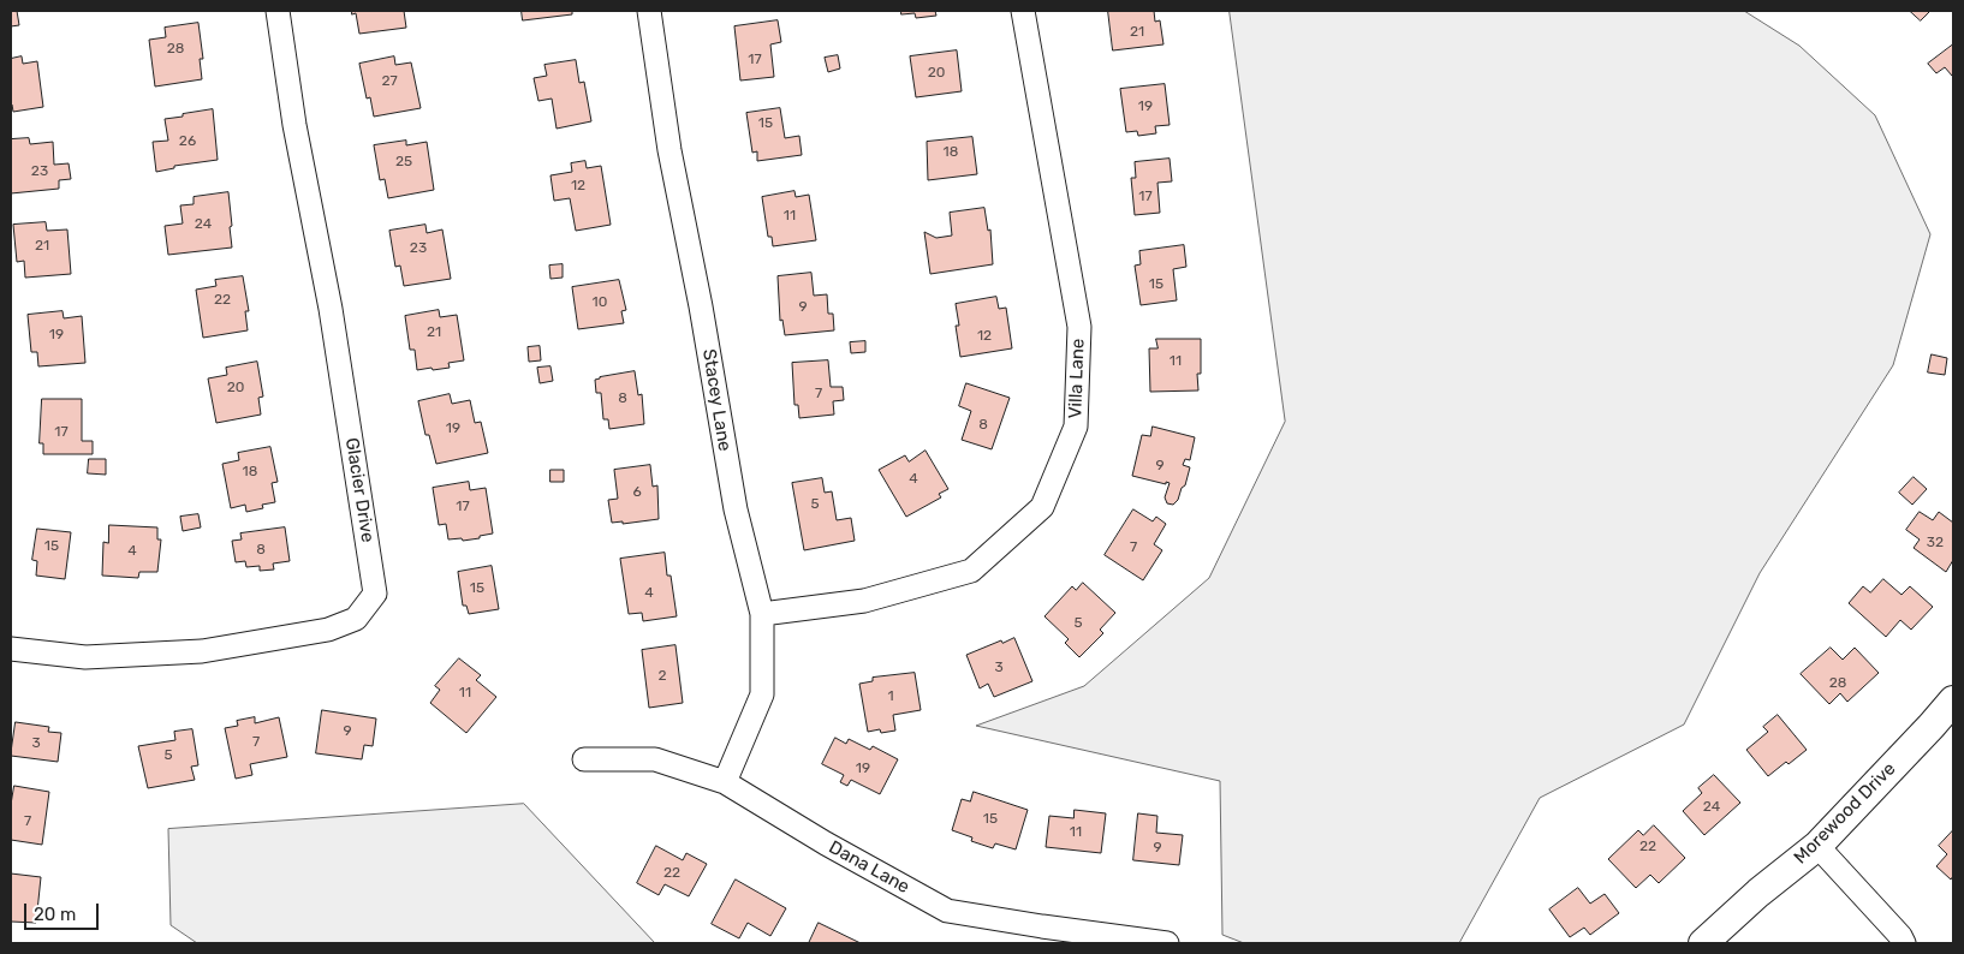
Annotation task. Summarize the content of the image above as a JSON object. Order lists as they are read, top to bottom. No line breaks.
{"streets":{"street":["Villa Lane","Stacey Lane","Glacier Drive","Morewood Drive","Dana Lane"]},"crossings":[["Villa Lane","Stacey Lane"],["Stacey Lane","Dana Lane"]],"house_numbers":["21","28","17","20","27","19","15","26","18","25","23","12","17","11","24","21","23","15","22","10","9","21","19","12","11","20","7","8","8","19","17","9","18","4","6","5","17","32","15","7","8","4","15","4","5","3","2","28","11","1","9","7","3","5","19","24","15","7","11","22","9","22"],"scale_bar":"20 m"}
